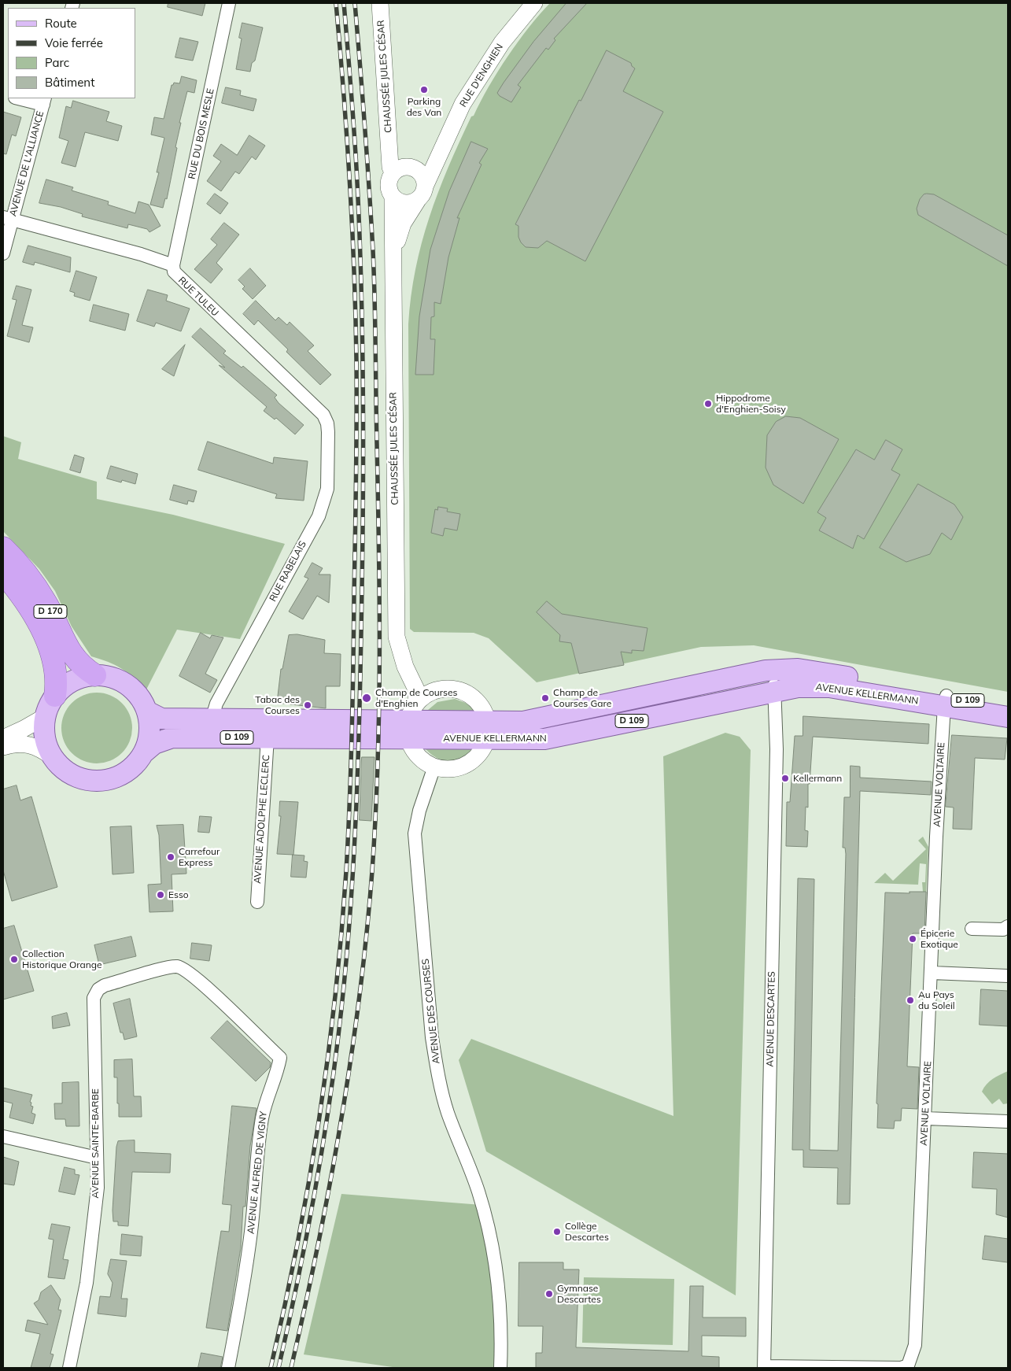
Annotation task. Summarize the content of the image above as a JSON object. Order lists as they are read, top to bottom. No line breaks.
{"streets":{"highway":["D 170"],"main road":["AVENUE KELLERMANN","D 109"],"street":["RUE D'ENGHIEN","CHAUSSÉE JULES CÉSAR","RUE DU BOIS MESLE","AVENUE DE L'ALLIANCE","RUE TULEU","RUE RABELAIS","AVENUE VOLTAIRE","AVENUE ADOLPHE LECLERC","AVENUE DES COURSES","AVENUE DESCARTES","AVENUE SAINTE-BARBE","AVENUE ALFRED DE VIGNY"]},"crossings":[["RUE D'ENGHIEN","CHAUSSÉE JULES CÉSAR"],["CHAUSSÉE JULES CÉSAR","AVENUE KELLERMANN"],["RUE DU BOIS MESLE","RUE TULEU"],["AVENUE DE L'ALLIANCE","RUE TULEU"],["RUE TULEU","RUE RABELAIS"],["RUE RABELAIS","AVENUE KELLERMANN"],["D 170","AVENUE KELLERMANN"],["AVENUE KELLERMANN","AVENUE VOLTAIRE"],["AVENUE KELLERMANN","AVENUE ADOLPHE LECLERC"],["AVENUE KELLERMANN","AVENUE DESCARTES"],["AVENUE VOLTAIRE","AVENUE DESCARTES"],["AVENUE SAINTE-BARBE","AVENUE ALFRED DE VIGNY"]],"places":["Parking des Van","Hippodrome d'Enghien-Soisy","Champ de Courses d'Enghien","Champ de Courses Gare","Tabac des Courses","Kellermann","Carrefour Express","Esso","Épicerie Exotique","Collection Historique Orange","Au Pays du Soleil","Collège Descartes","Gymnase Descartes"],"legend":["Route","Voie ferrée","Parc","Bâtiment"]}
